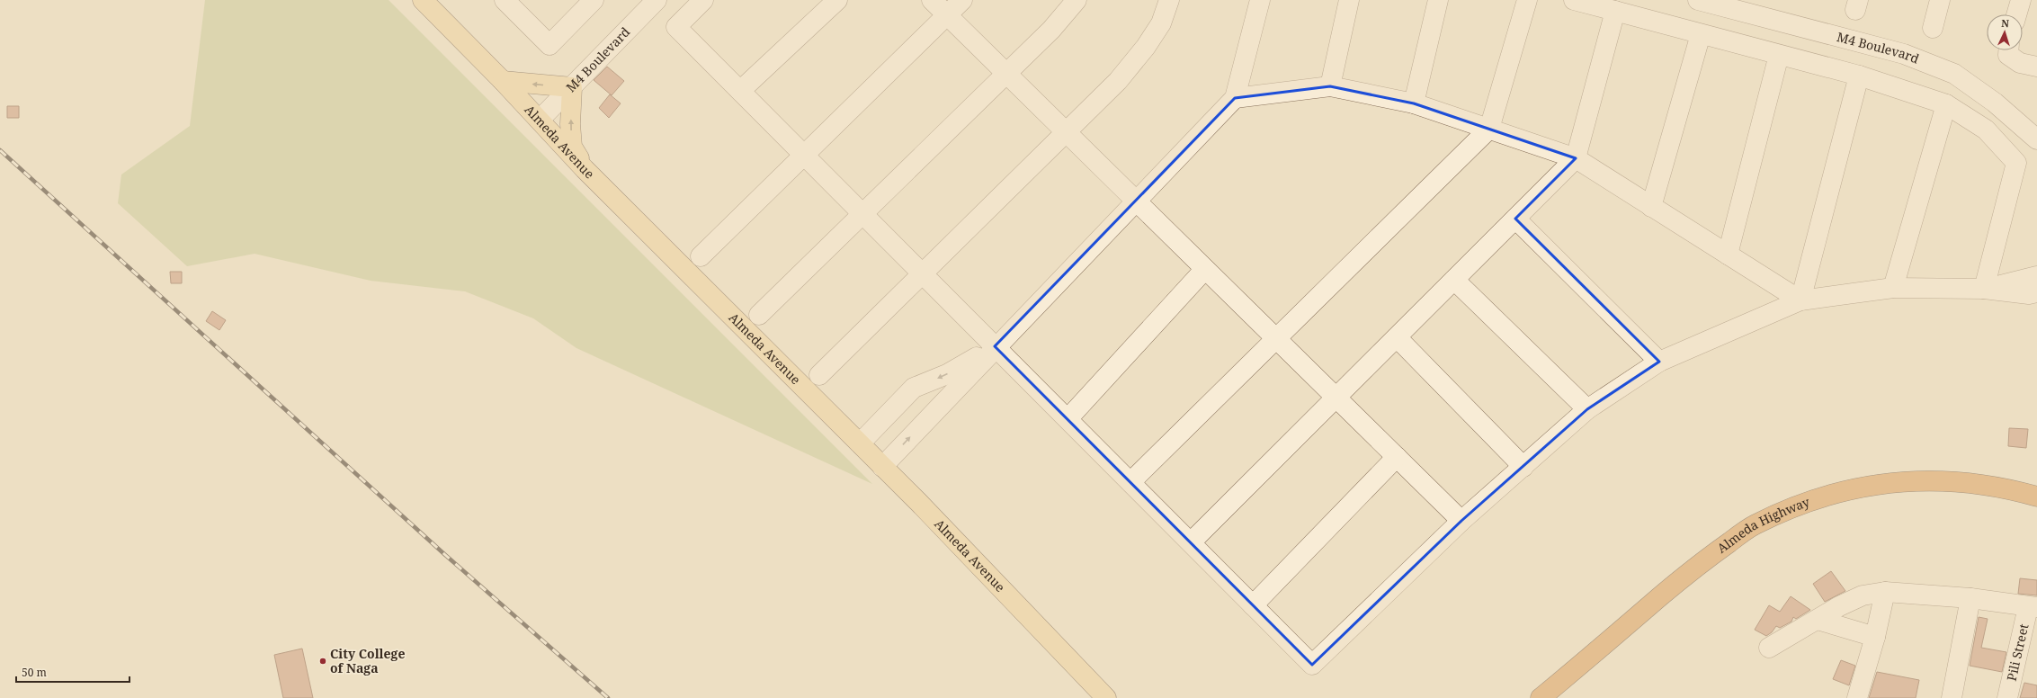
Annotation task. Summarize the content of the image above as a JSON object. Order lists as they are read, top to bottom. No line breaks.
{"streets":{"highway":["Almeda Highway"],"main road":["Almeda Avenue"],"street":["M4 Boulevard","Pili Street"]},"crossings":[["M4 Boulevard","Almeda Avenue"]],"places":["City College of Naga"],"scale_bar":"50 m","north":"top"}
